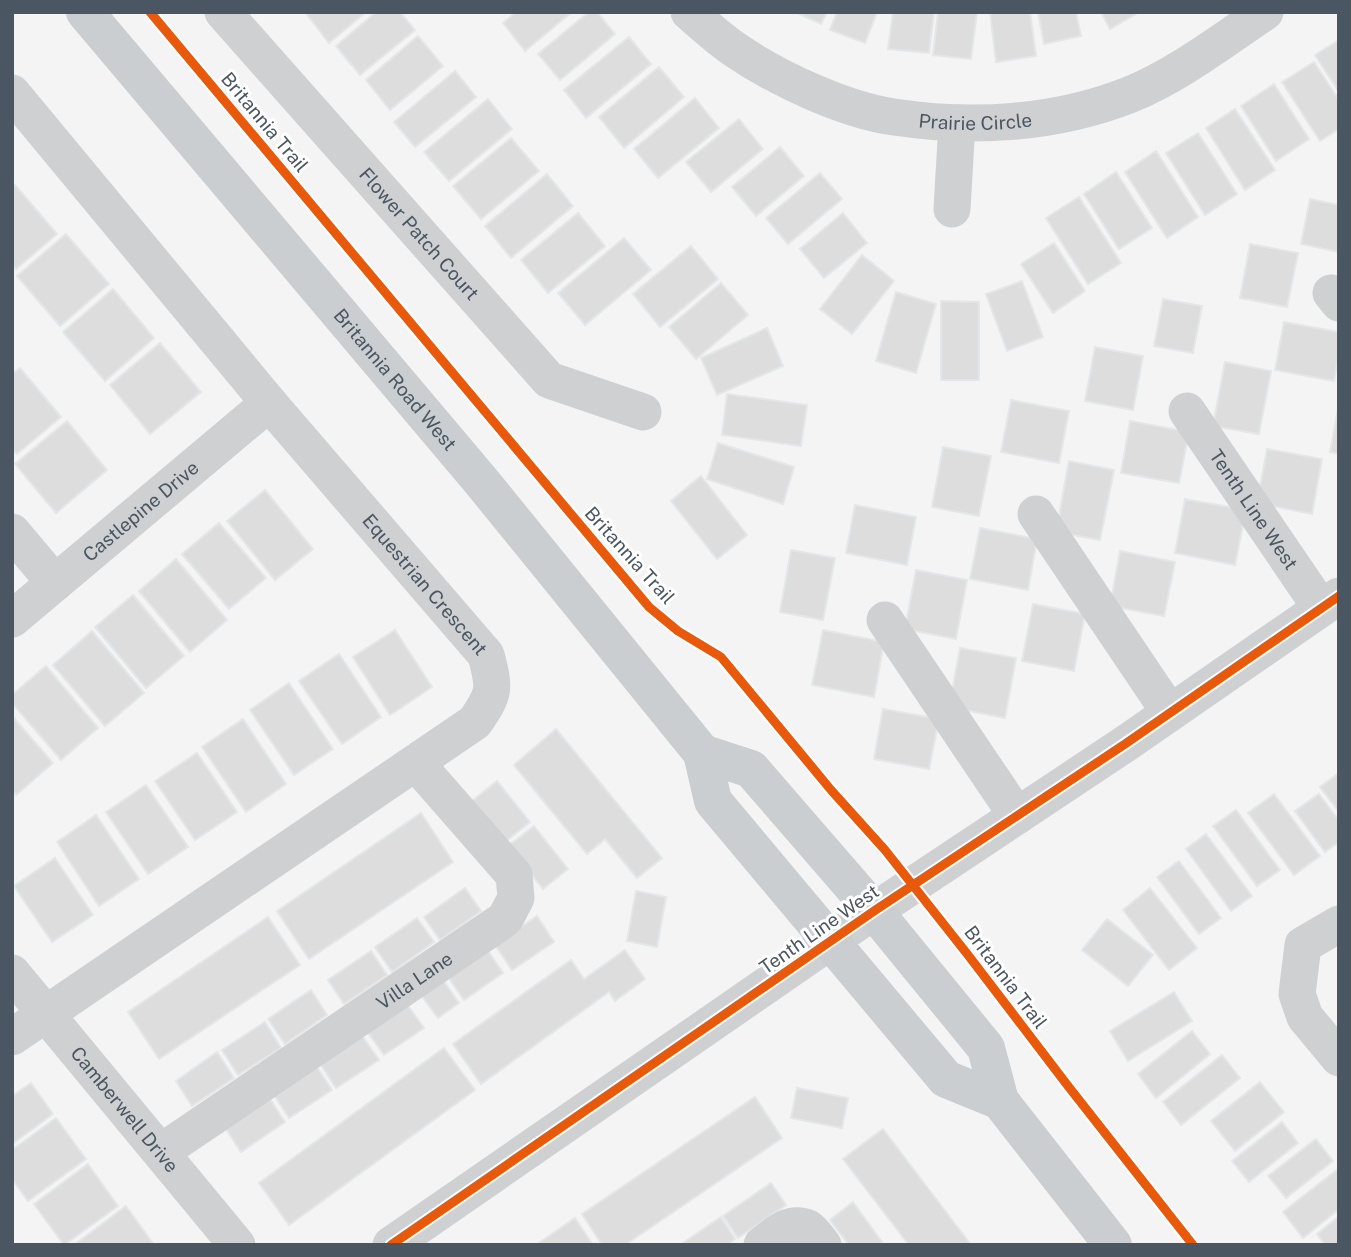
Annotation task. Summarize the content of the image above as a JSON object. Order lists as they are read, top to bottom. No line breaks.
{"streets":{"main road":["Britannia Road West"],"street":["Prairie Circle","Flower Patch Court","Tenth Line West","Castlepine Drive","Equestrian Crescent","Villa Lane","Camberwell Drive"],"cycle path":["Britannia Trail"]},"crossings":[["Britannia Road West","Tenth Line West"],["Castlepine Drive","Equestrian Crescent"],["Equestrian Crescent","Villa Lane"],["Equestrian Crescent","Camberwell Drive"],["Villa Lane","Camberwell Drive"]]}
